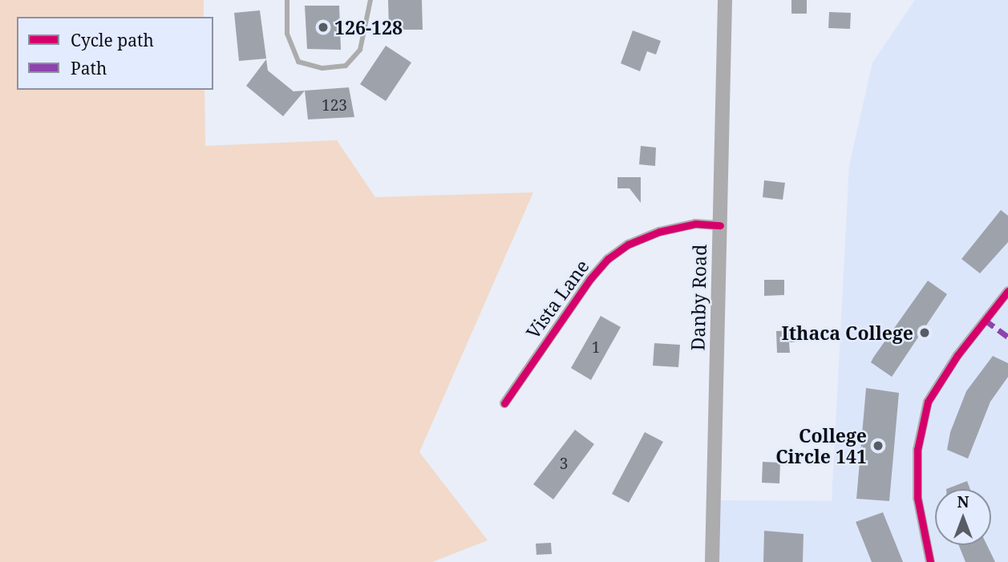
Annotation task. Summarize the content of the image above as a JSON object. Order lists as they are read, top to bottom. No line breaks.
{"streets":{"main road":["Danby Road"],"street":["Vista Lane"]},"crossings":[["Danby Road","Vista Lane"]],"places":["126-128","Ithaca College","College Circle 141"],"house_numbers":["123","1","3"],"legend":["Cycle path","Path"],"north":"top"}
